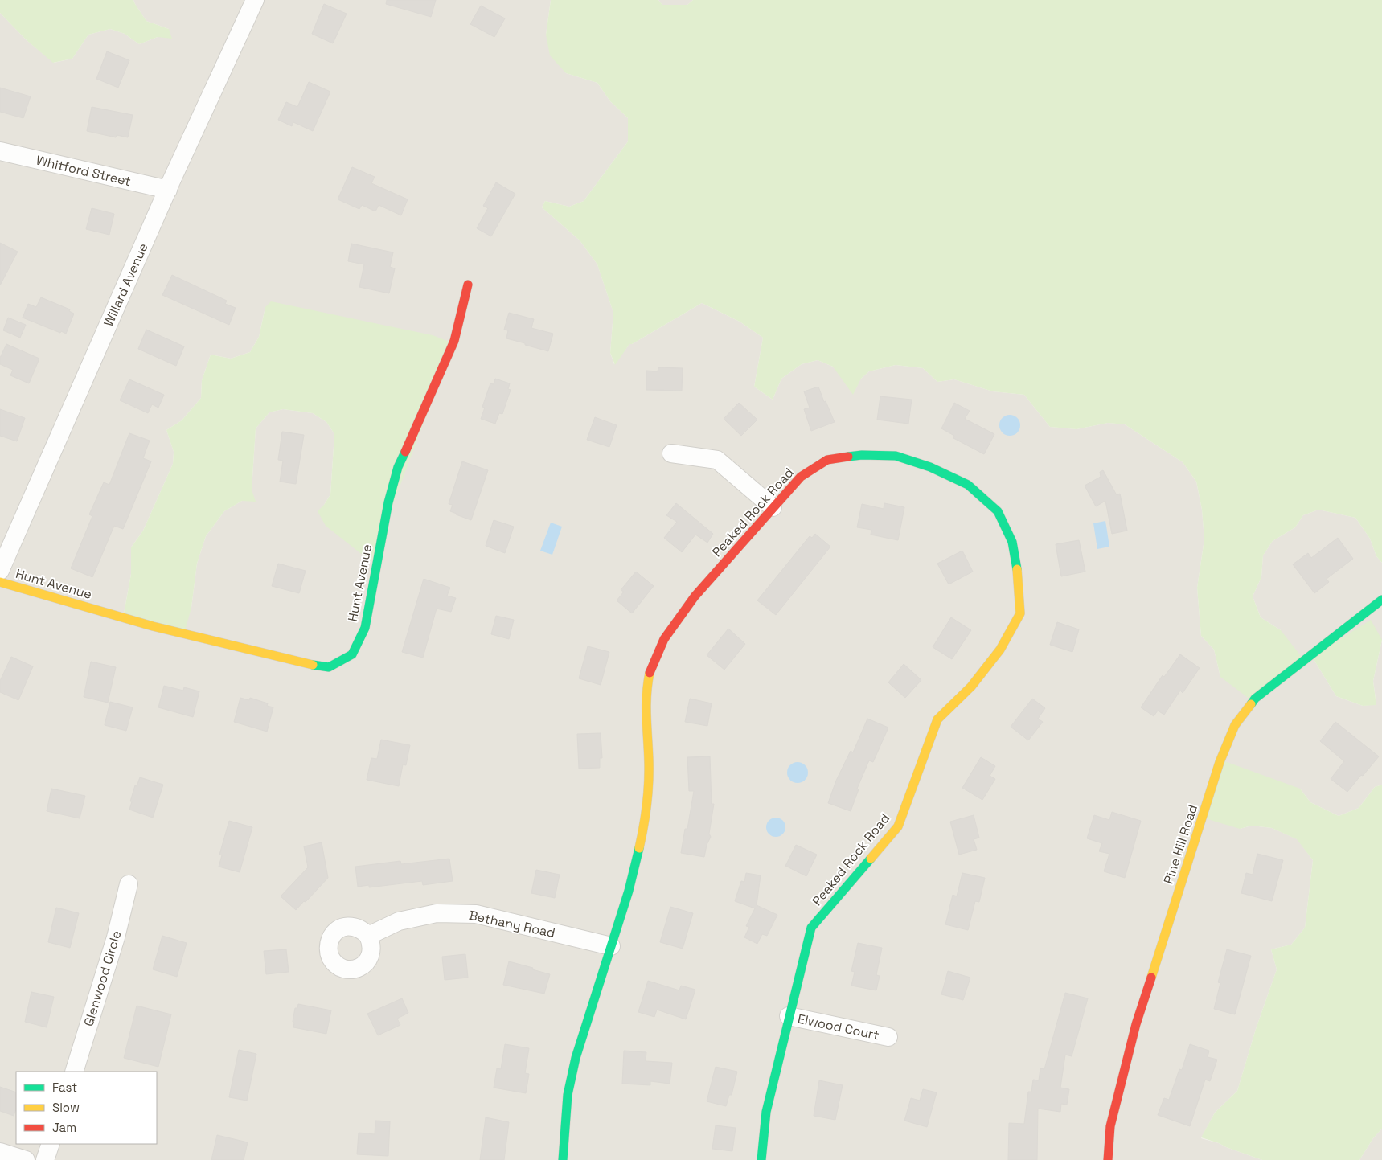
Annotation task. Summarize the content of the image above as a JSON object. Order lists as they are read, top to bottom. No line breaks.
{"streets":{"street":["Whitford Street","Willard Avenue","Peaked Rock Road","Hunt Avenue","Pine Hill Road","Bethany Road","Glenwood Circle","Elwood Court"]},"crossings":[["Whitford Street","Willard Avenue"],["Peaked Rock Road","Bethany Road"],["Peaked Rock Road","Elwood Court"]],"legend":["Fast","Slow","Jam"]}
